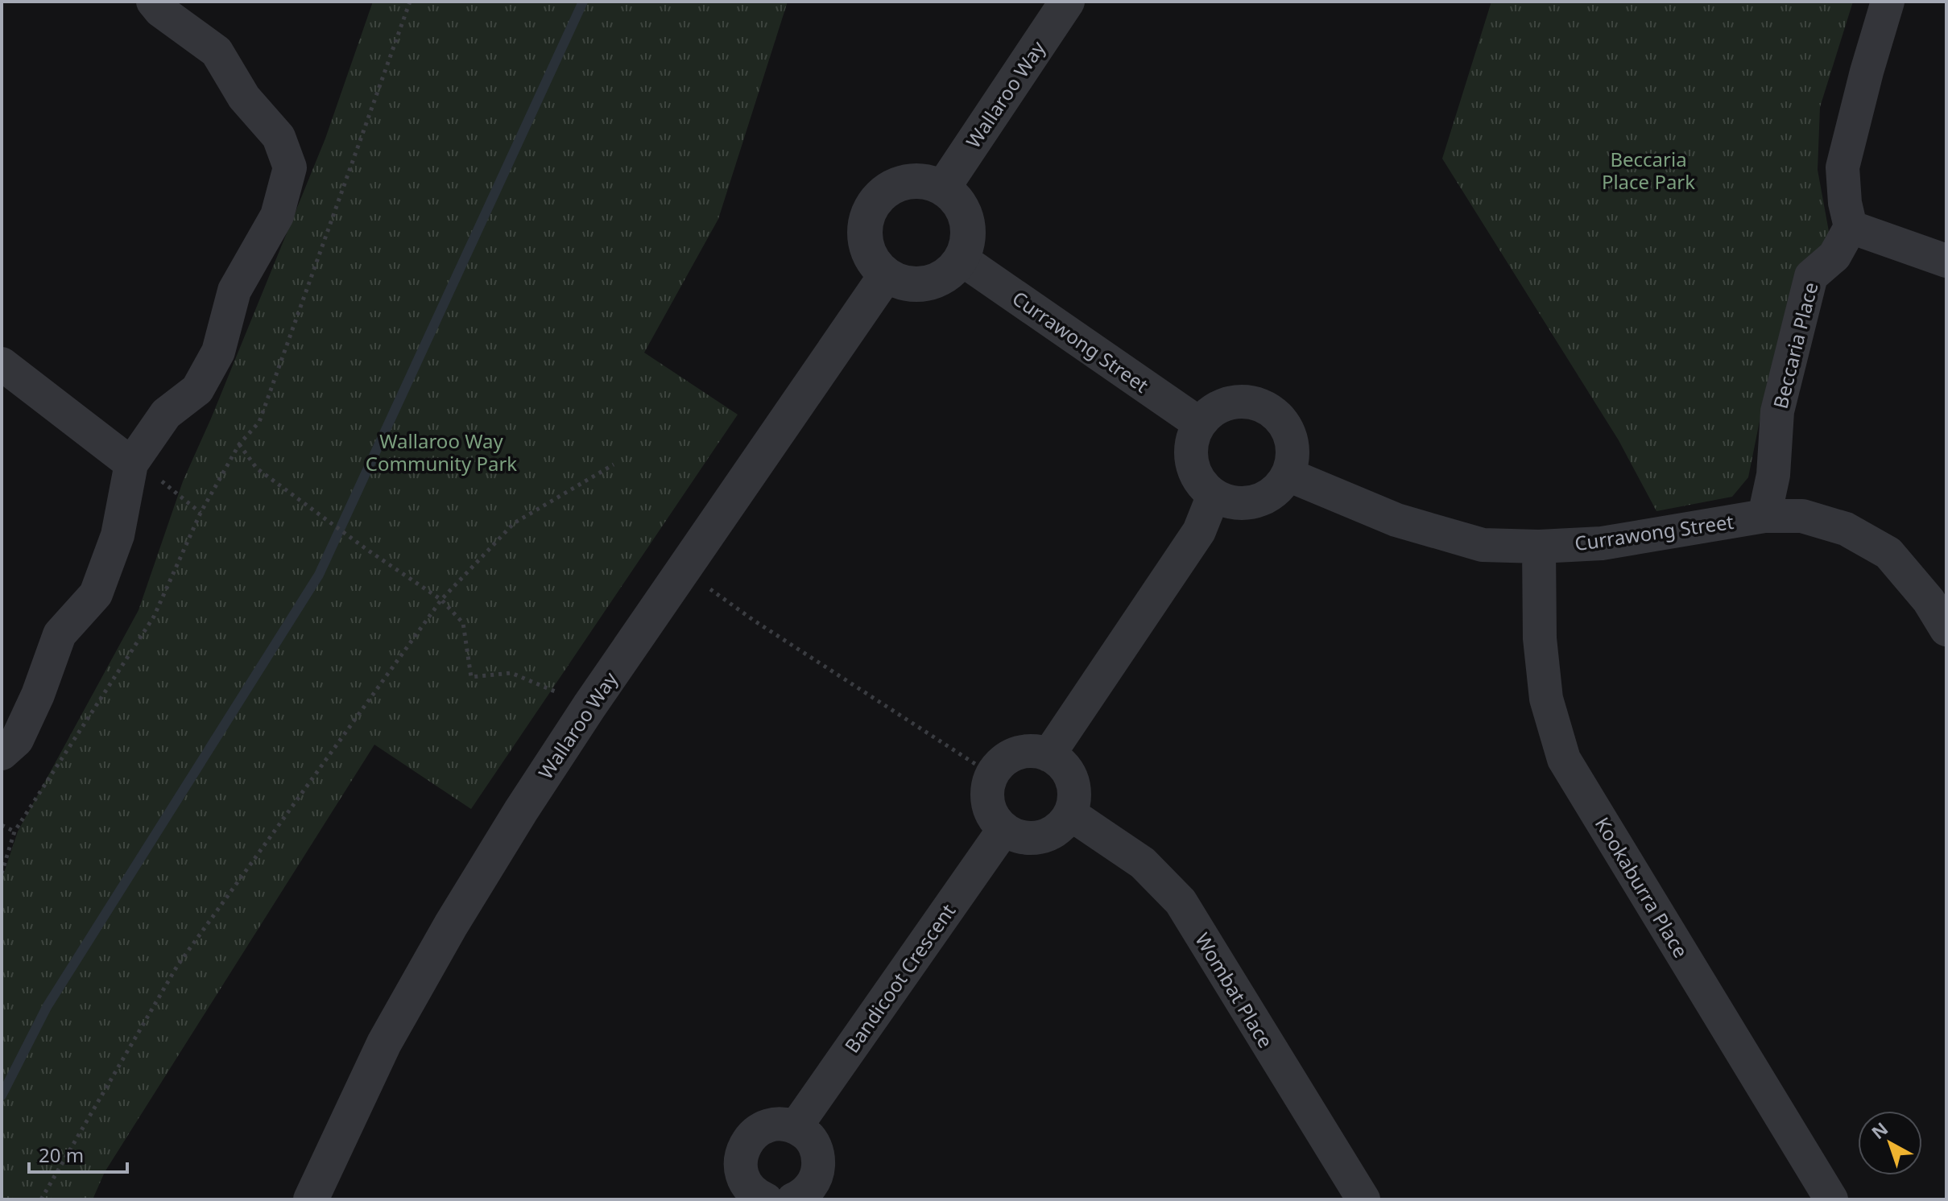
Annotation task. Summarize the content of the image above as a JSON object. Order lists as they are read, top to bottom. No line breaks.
{"streets":{"street":["Wallaroo Way","Currawong Street","Beccaria Place","Kookaburra Place","Bandicoot Crescent","Wombat Place"]},"crossings":[["Wallaroo Way","Currawong Street"],["Currawong Street","Beccaria Place"],["Currawong Street","Kookaburra Place"],["Bandicoot Crescent","Wombat Place"]],"parks":["Beccaria Place Park","Wallaroo Way Community Park"],"scale_bar":"20 m","north":"top left"}
